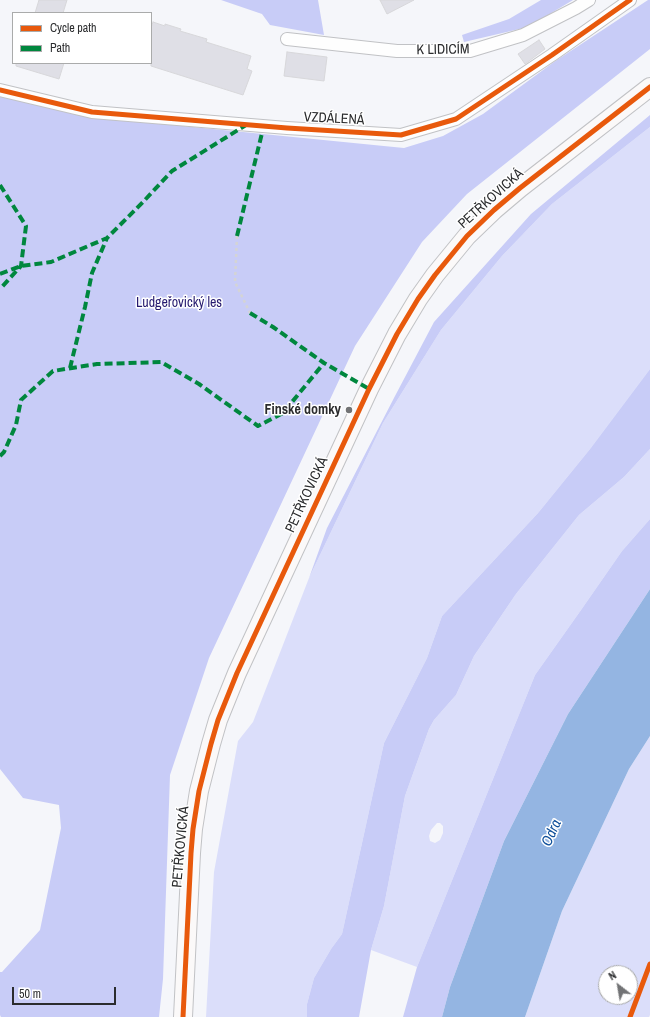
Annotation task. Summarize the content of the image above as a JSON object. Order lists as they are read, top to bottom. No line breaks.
{"streets":{"street":["K LIDICÍM","VZDÁLENÁ","PETŘKOVICKÁ"]},"water":["Odra"],"parks":["Ludgeřovický les"],"places":["Finské domky"],"legend":["Cycle path","Path"],"scale_bar":"50 m","north":"top left"}
